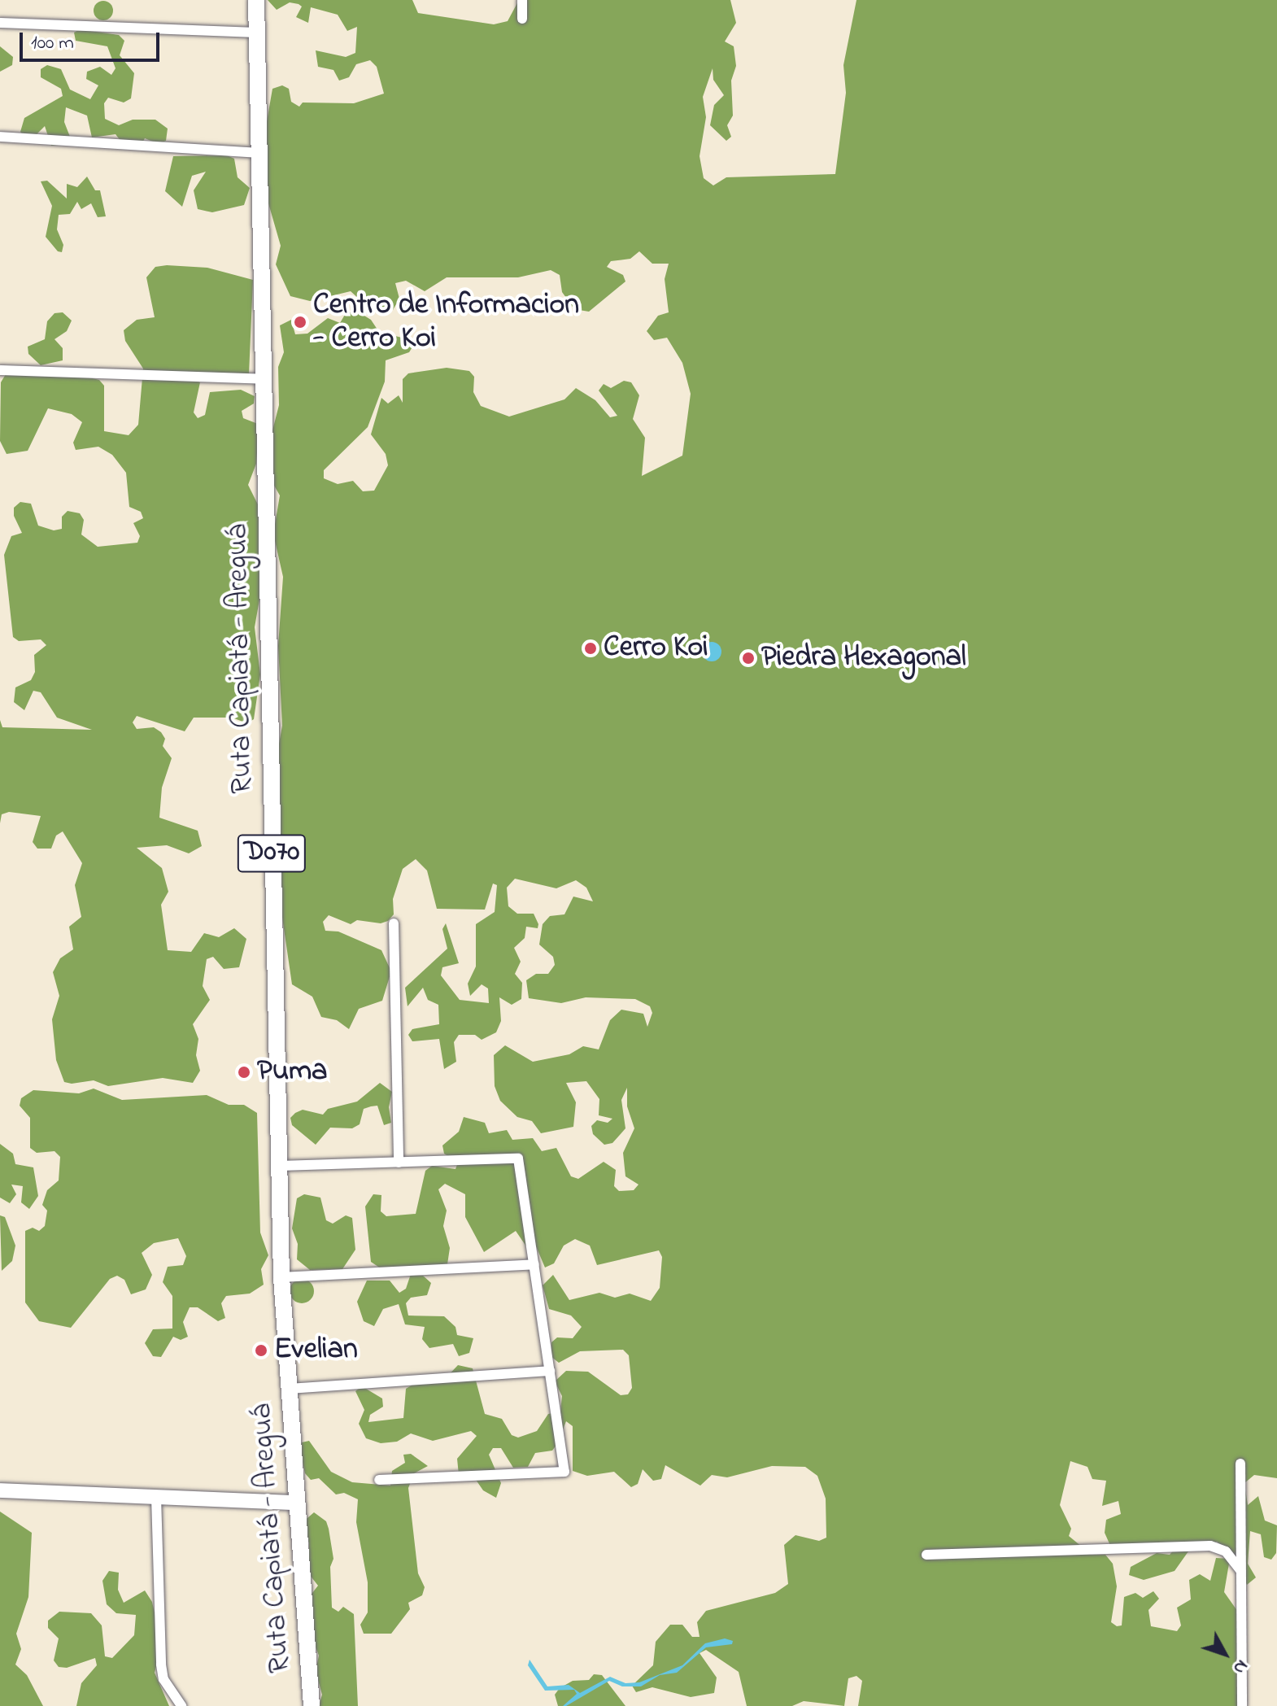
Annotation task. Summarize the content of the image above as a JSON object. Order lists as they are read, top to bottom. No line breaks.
{"streets":{"main road":["Ruta Capiatá - Areguá","D070"]},"places":["Centro de Informacion - Cerro Koi","Cerro Koi","Piedra Hexagonal","Puma","Evelian"],"scale_bar":"100 m","north":"bottom right"}
